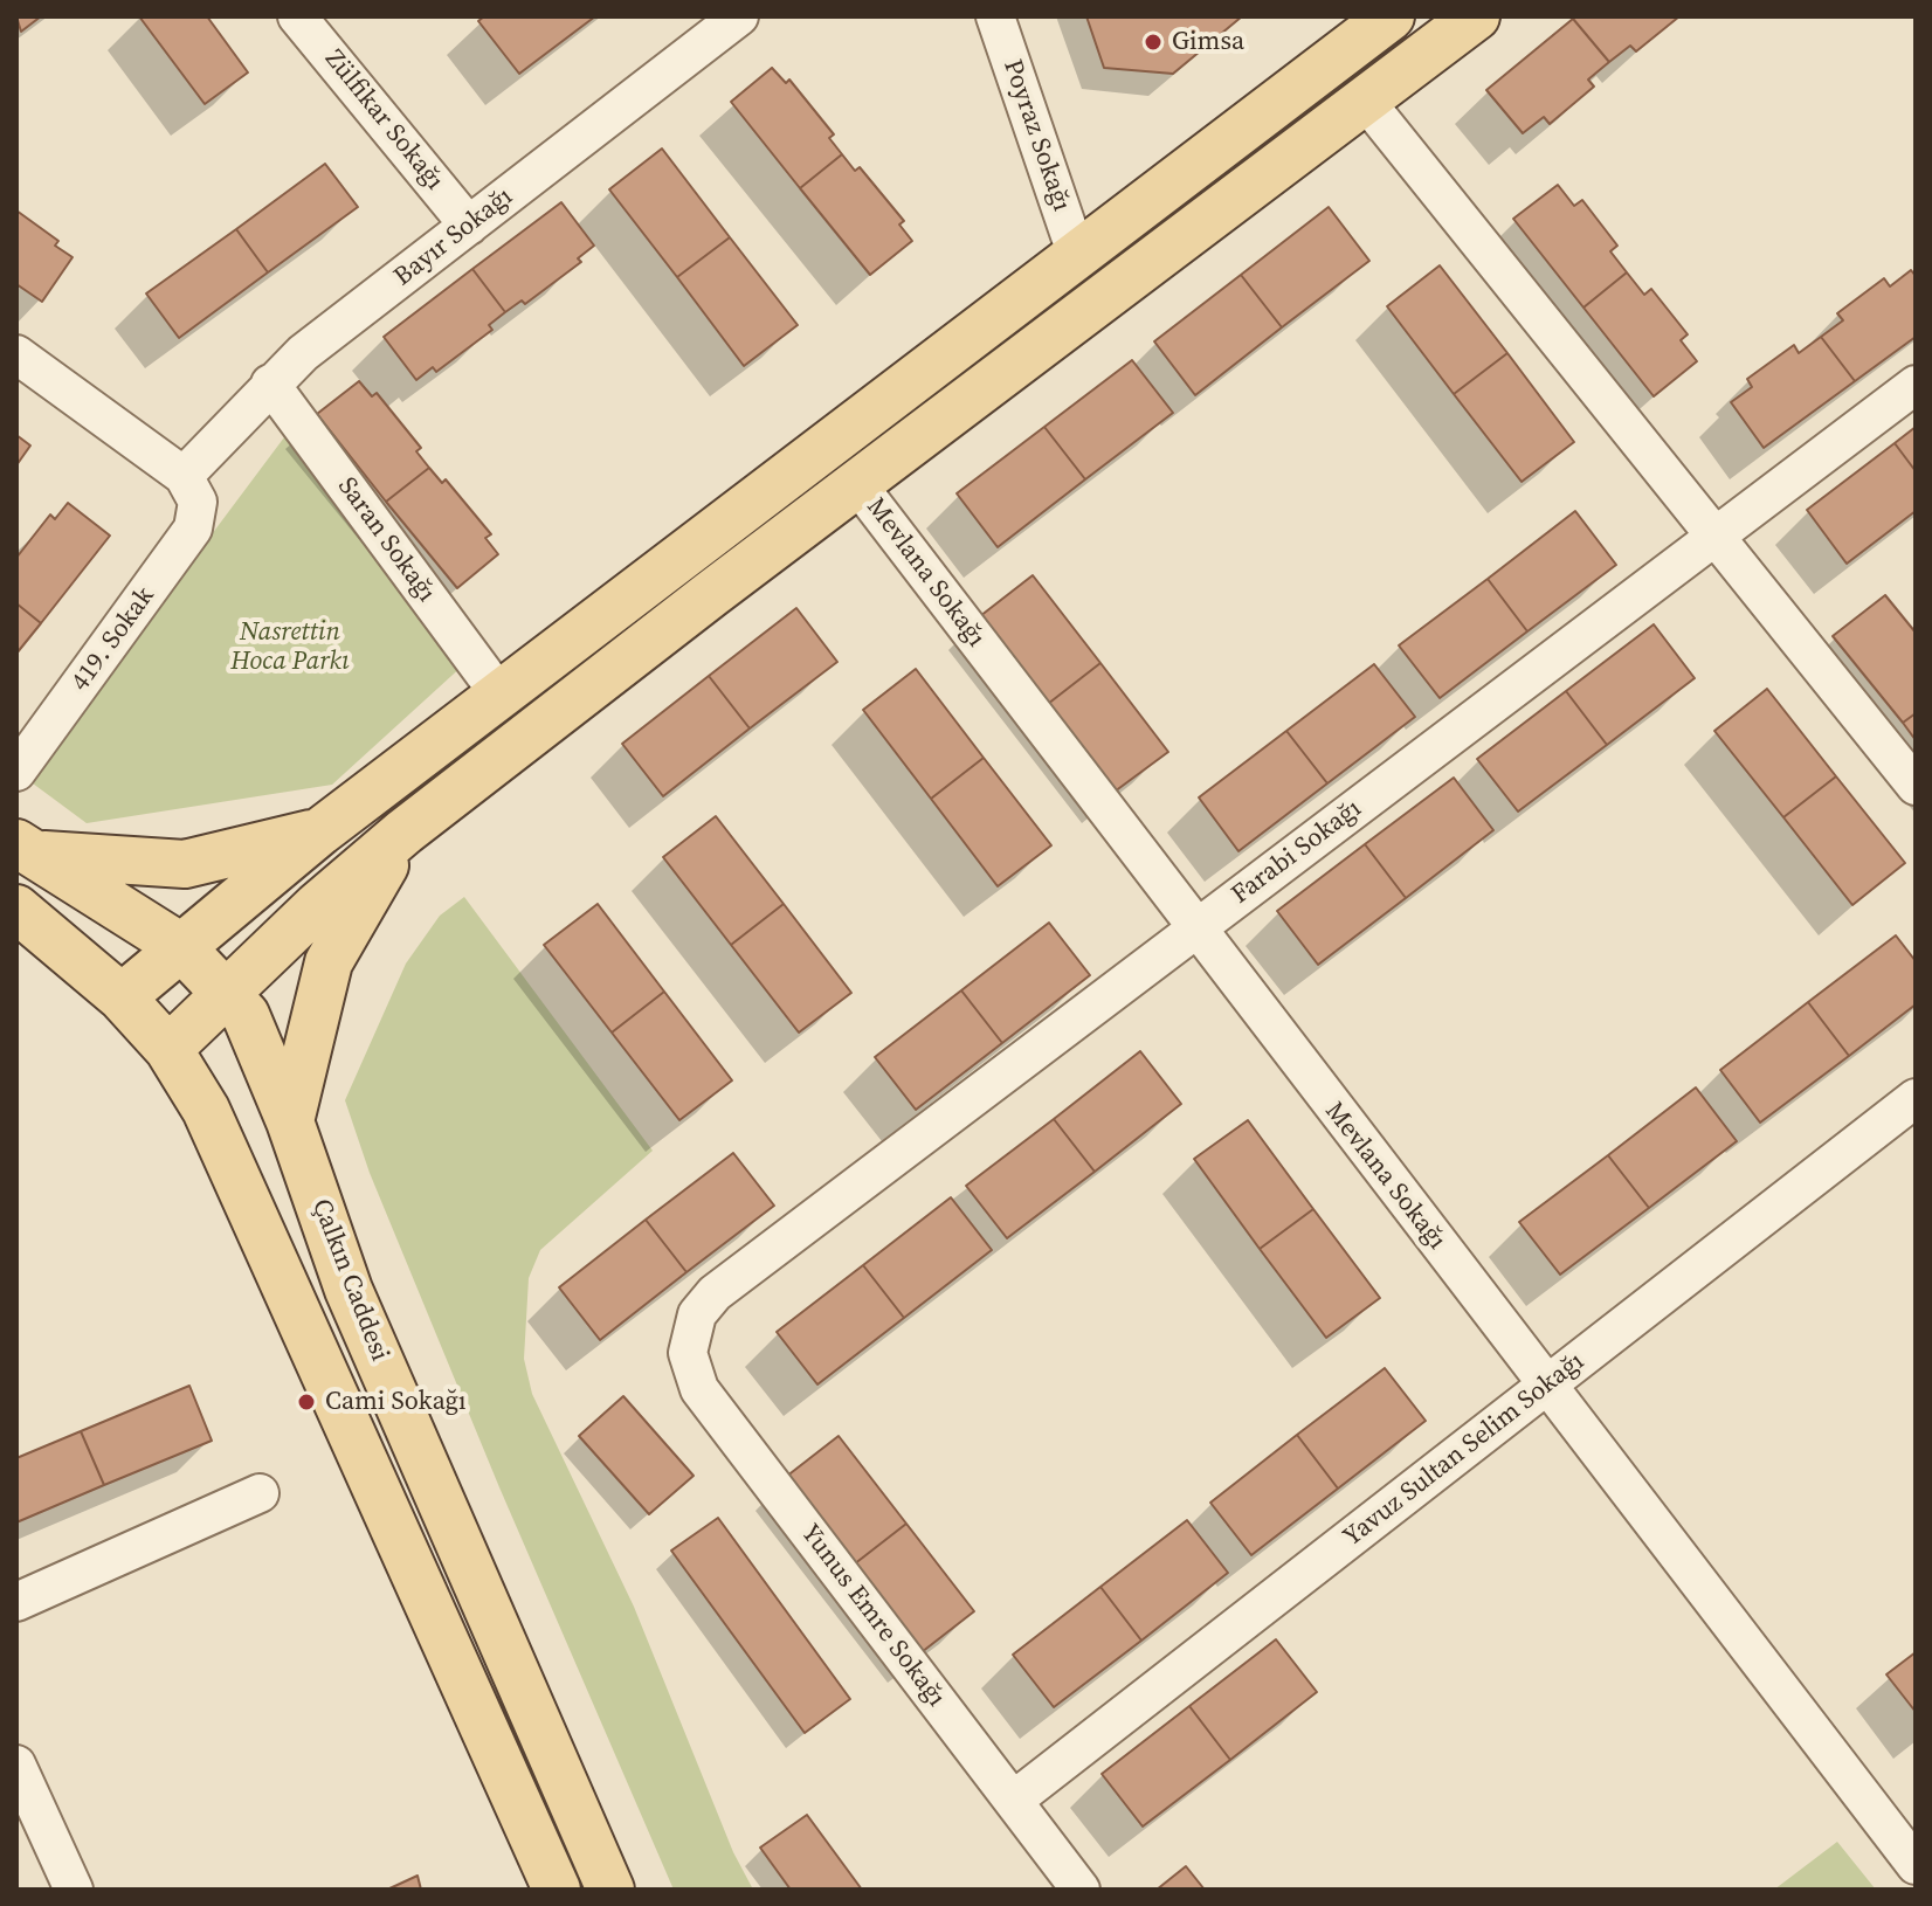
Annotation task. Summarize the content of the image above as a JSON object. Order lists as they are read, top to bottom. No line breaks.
{"streets":{"main road":["Çalkın Caddesi"],"street":["Zülfikar Sokağı","Poyraz Sokağı","Bayır Sokağı","Saran Sokağı","Mevlana Sokağı","419. Sokak","Farabi Sokağı","Yavuz Sultan Selim Sokağı","Yunus Emre Sokağı"]},"crossings":[["Zülfikar Sokağı","Bayır Sokağı"],["Bayır Sokağı","Saran Sokağı"],["Bayır Sokağı","419. Sokak"],["Mevlana Sokağı","Farabi Sokağı"],["Mevlana Sokağı","Yavuz Sultan Selim Sokağı"],["Farabi Sokağı","Yunus Emre Sokağı"],["Yavuz Sultan Selim Sokağı","Yunus Emre Sokağı"]],"parks":["Nasrettin Hoca Parkı"],"places":["Gimsa","Cami Sokağı"]}
